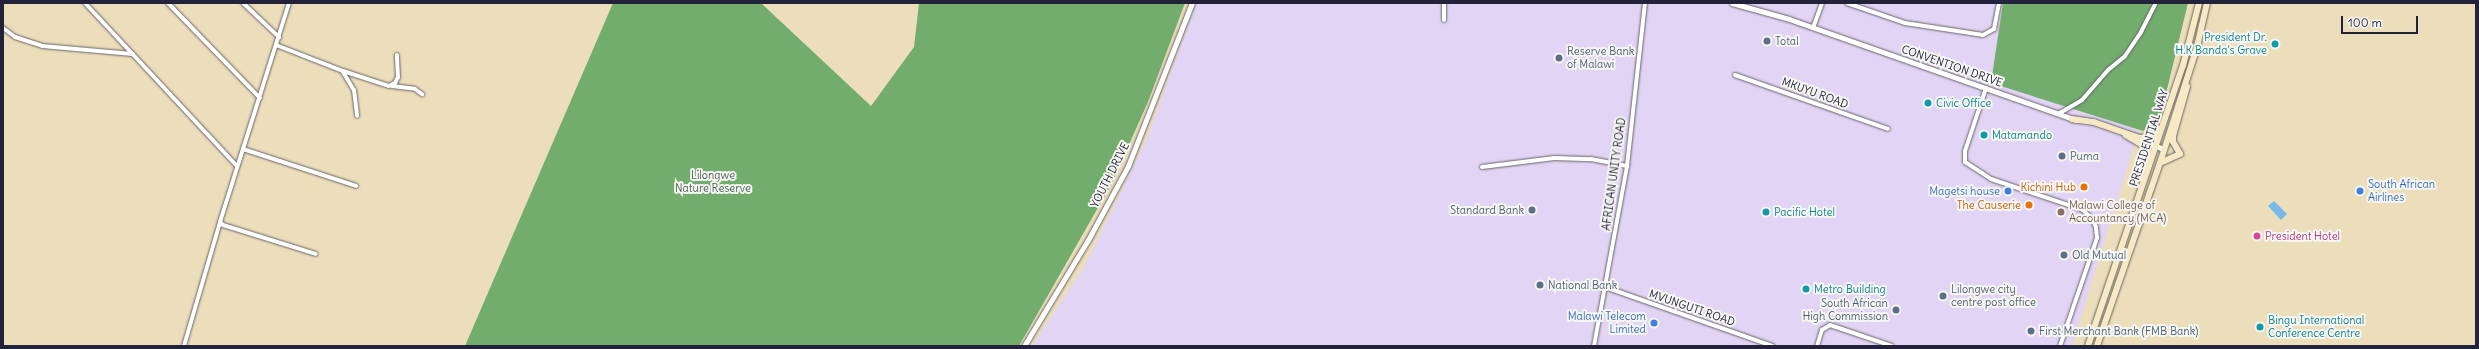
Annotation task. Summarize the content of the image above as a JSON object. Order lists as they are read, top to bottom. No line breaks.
{"streets":{"main road":["PRESIDENTIAL WAY"],"street":["CONVENTION DRIVE","MKUYU ROAD","AFRICAN UNITY ROAD","YOUTH DRIVE","MVUNGUTI ROAD"]},"crossings":[["CONVENTION DRIVE","PRESIDENTIAL WAY"],["AFRICAN UNITY ROAD","MVUNGUTI ROAD"]],"parks":["Lilongwe Nature Reserve"],"places":["Total","President Dr. H.K Banda's Grave","Reserve Bank of Malawi","Civic Office","Matamando","Puma","Kichini Hub","Magetsi house","South African Airlines","The Causerie","Standard Bank","Pacific Hotel","Malawi College of Accountancy (MCA)","President Hotel","Old Mutual","National Bank","Metro Building","Lilongwe city centre post office","South African High Commission","Malawi Telecom Limited","Bingu International Conference Centre","First Merchant Bank (FMB Bank)"],"scale_bar":"100 m"}
